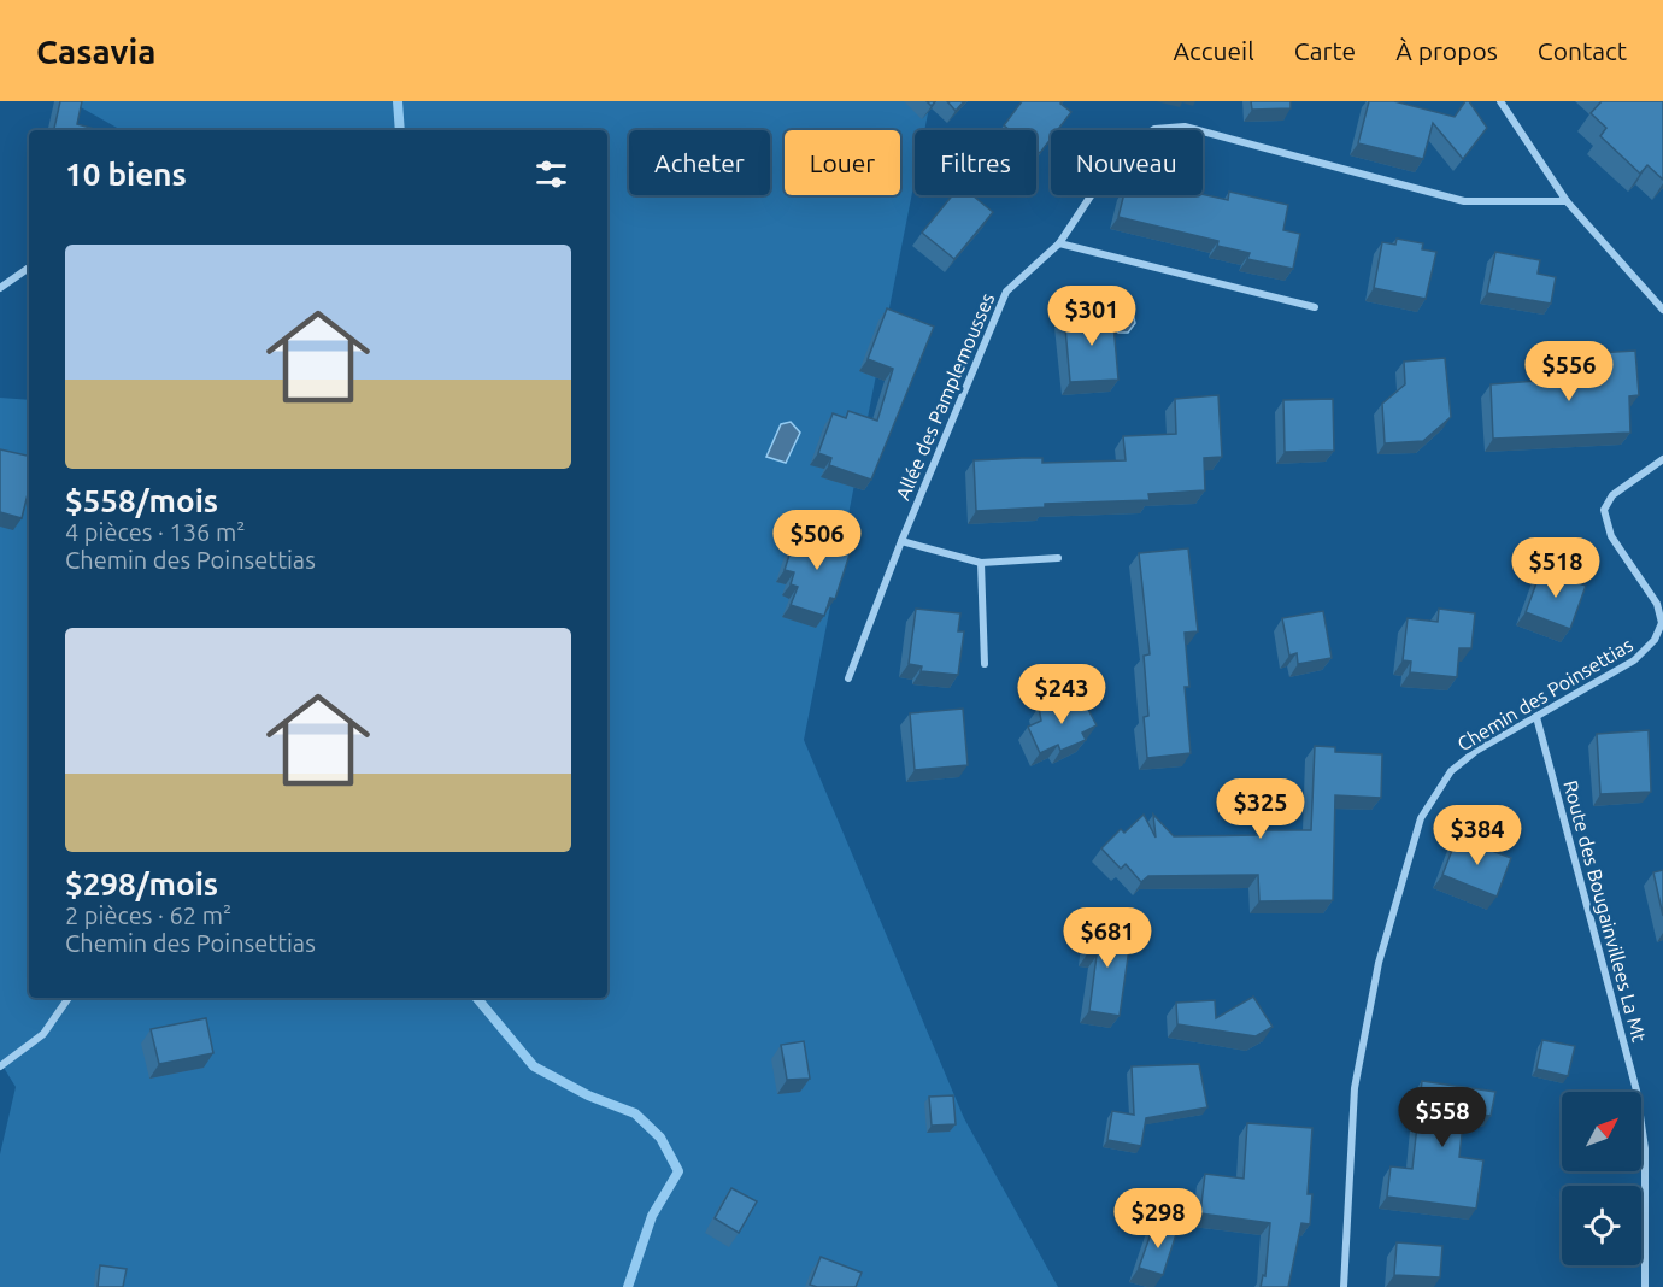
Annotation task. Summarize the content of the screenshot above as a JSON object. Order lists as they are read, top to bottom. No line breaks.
{"streets":{"street":["Allée des Pamplemousses","Chemin des Poinsettias","Route des Bougainvillees La Mt"]},"crossings":[["Chemin des Poinsettias","Route des Bougainvillees La Mt"]],"north":"top right","page":{"header":"Casavia","nav":["Accueil","Carte","À propos","Contact"],"chip":["Acheter","Louer","Filtres","Nouveau"],"heading":"10 biens","list":[{"name":"$558/mois","note":"4 pièces · 136 m² · Chemin des Poinsettias"},{"name":"$298/mois","note":"2 pièces · 62 m² · Chemin des Poinsettias"}],"price":["$301","$556","$506","$518","$243","$325","$384","$681","$558","$298"]}}
